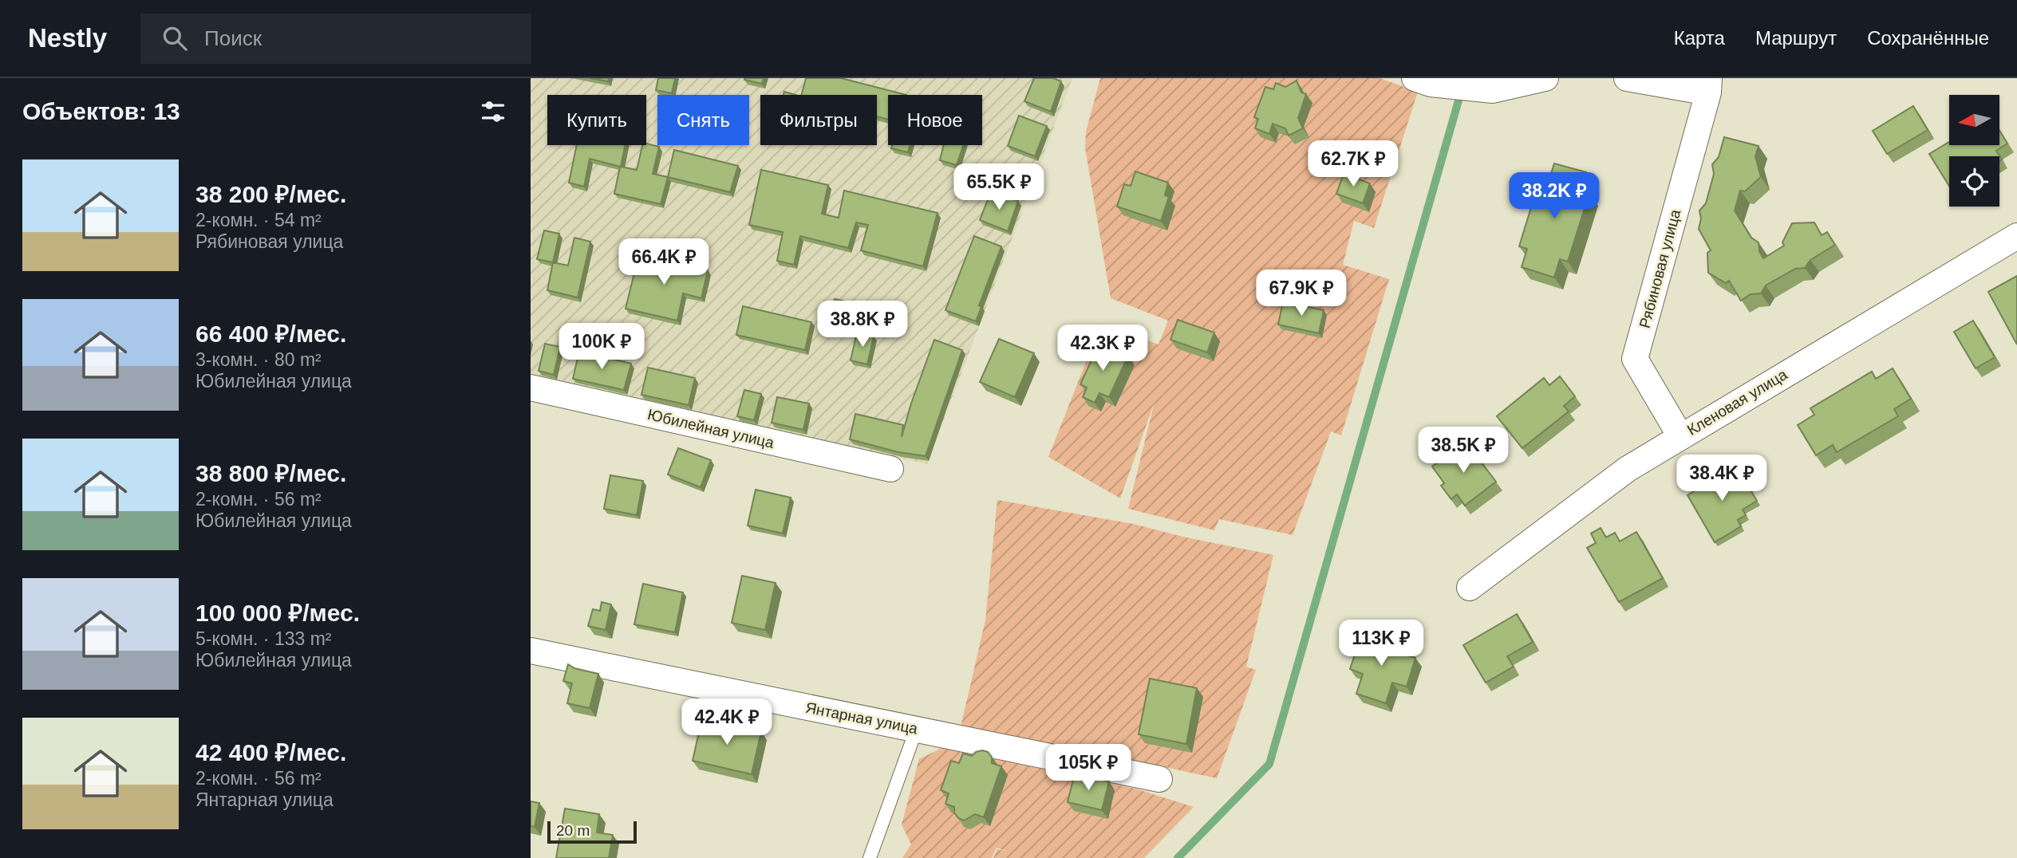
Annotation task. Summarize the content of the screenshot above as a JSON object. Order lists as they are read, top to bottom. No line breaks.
{"streets":{"street":["Рябиновая улица","Кленовая улица","Юбилейная улица","Янтарная улица"]},"crossings":[["Рябиновая улица","Кленовая улица"]],"scale_bar":"20 m","north":"left","page":{"header":"Nestly","search":"Поиск","nav":["Карта","Маршрут","Сохранённые"],"heading":"Объектов: 13","chip":["Купить","Снять","Фильтры","Новое"],"price":["62.7K ₽","65.5K ₽","38.2K ₽","66.4K ₽","67.9K ₽","38.8K ₽","100K ₽","42.3K ₽","38.5K ₽","38.4K ₽","113K ₽","42.4K ₽","105K ₽"],"list":[{"name":"38 200 ₽/мес.","note":"2-комн. · 54 m² · Рябиновая улица"},{"name":"66 400 ₽/мес.","note":"3-комн. · 80 m² · Юбилейная улица"},{"name":"38 800 ₽/мес.","note":"2-комн. · 56 m² · Юбилейная улица"},{"name":"100 000 ₽/мес.","note":"5-комн. · 133 m² · Юбилейная улица"},{"name":"42 400 ₽/мес.","note":"2-комн. · 56 m² · Янтарная улица"}],"scale":"20 m"}}
